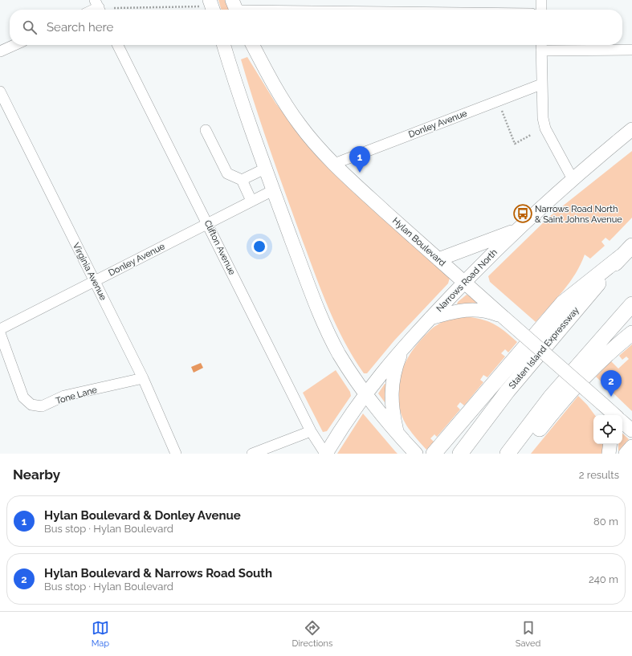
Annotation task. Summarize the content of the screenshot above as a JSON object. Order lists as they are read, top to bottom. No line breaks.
{"streets":{"highway":["Staten Island Expressway"],"main road":["Hylan Boulevard","Narrows Road North"],"street":["Donley Avenue","Clifton Avenue","Virginia Avenue","Tone Lane"]},"crossings":[["Donley Avenue","Hylan Boulevard"],["Donley Avenue","Clifton Avenue"],["Donley Avenue","Virginia Avenue"],["Hylan Boulevard","Narrows Road North"],["Clifton Avenue","Narrows Road North"],["Virginia Avenue","Tone Lane"]],"places":{"bus stop":["Narrows Road North & Saint Johns Avenue"]},"page":{"search":"Search here","pins":["1","2"],"heading":["Nearby","2 results"],"list":[{"mark":"1","name":"Hylan Boulevard & Donley Avenue","note":"Bus stop · Hylan Boulevard","value":"80 m"},{"mark":"2","name":"Hylan Boulevard & Narrows Road South","note":"Bus stop · Hylan Boulevard","value":"240 m"}],"nav":["Map","Directions","Saved"]}}
